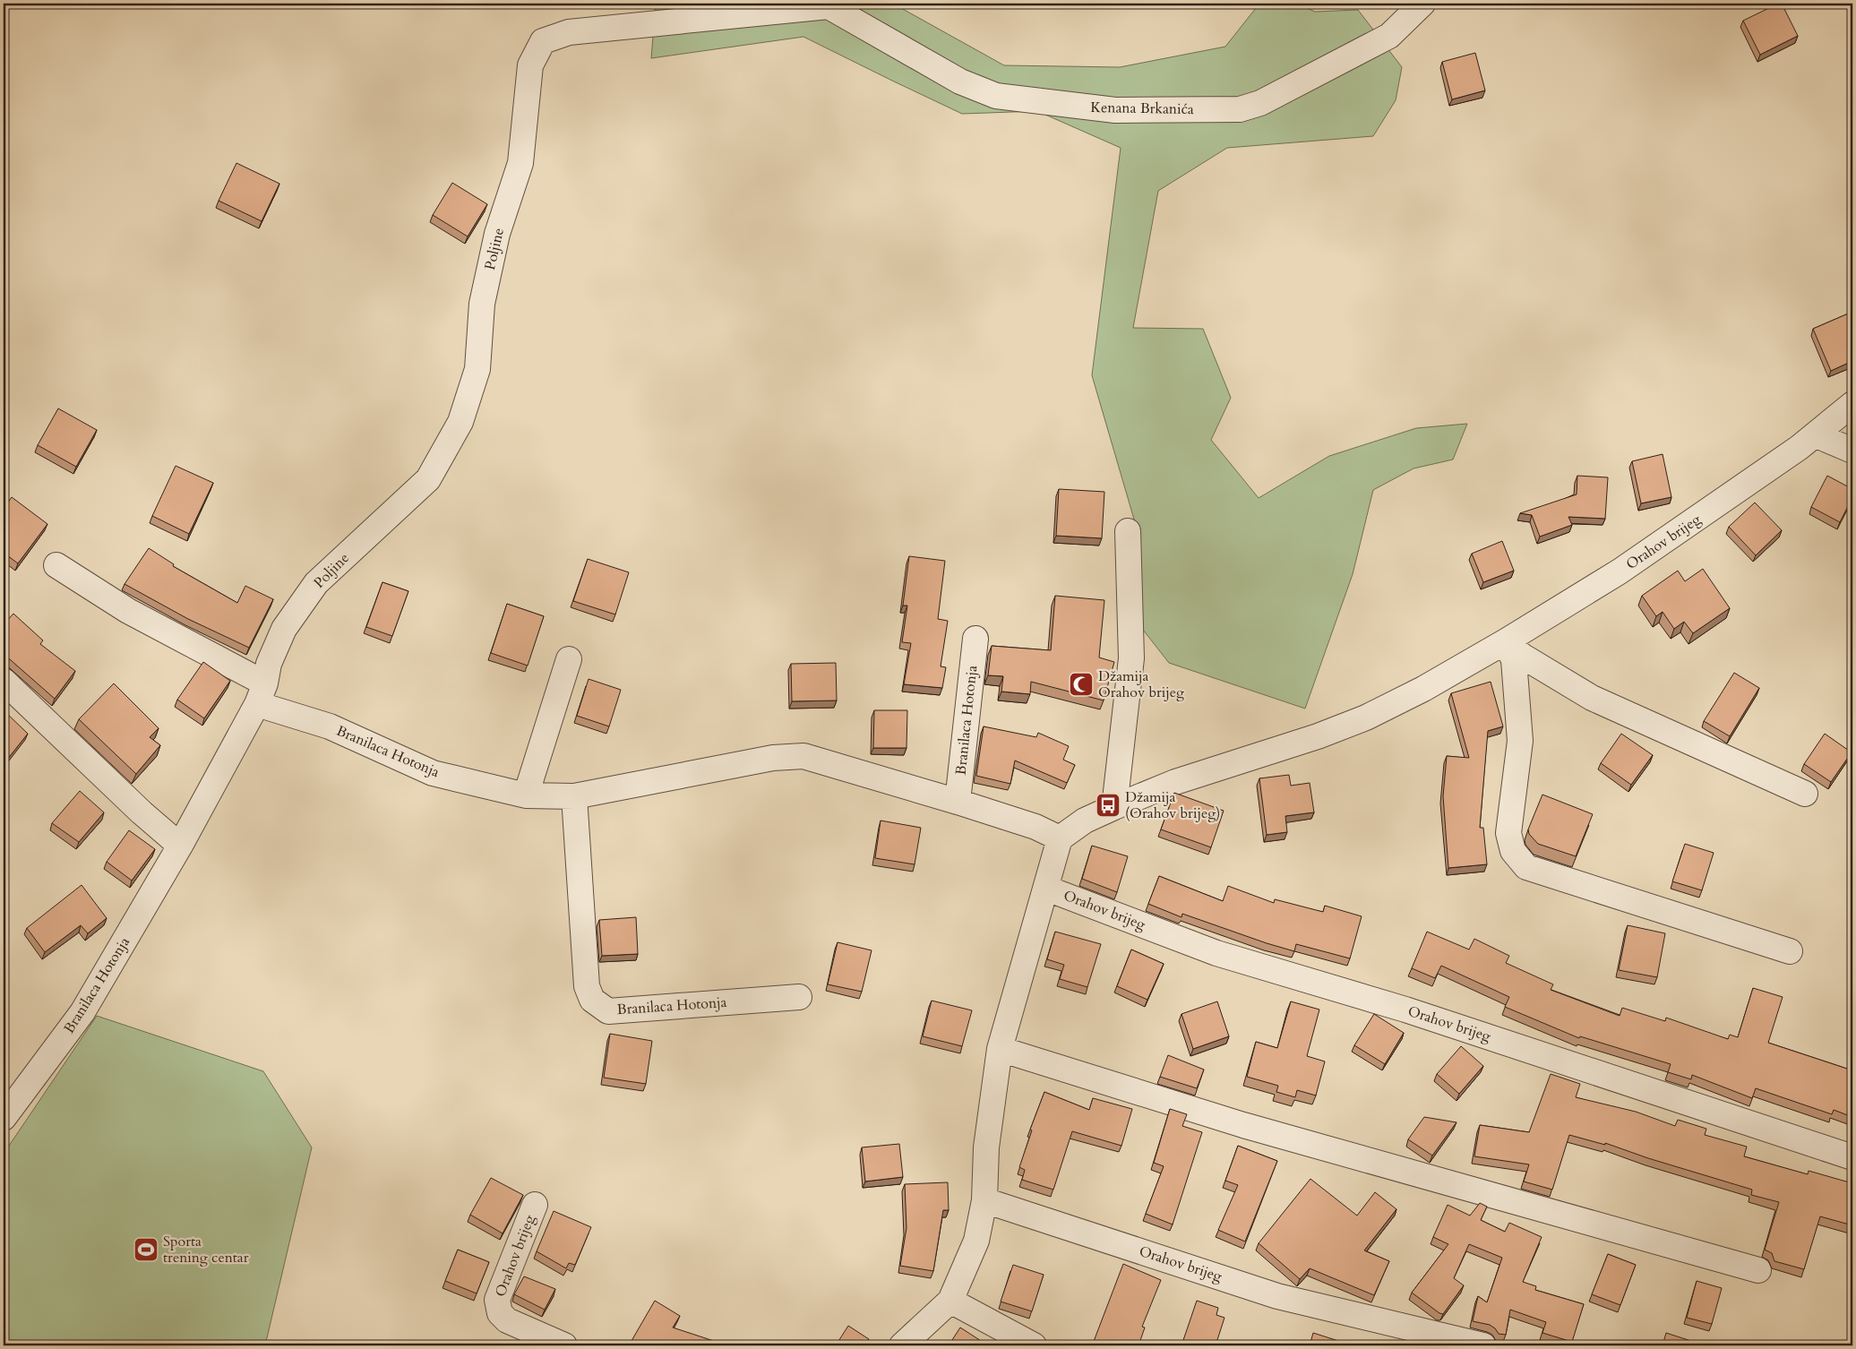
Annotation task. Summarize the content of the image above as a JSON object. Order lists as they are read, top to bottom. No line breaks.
{"streets":{"street":["Kenana Brkanića","Poljine","Orahov brijeg","Branilaca Hotonja"]},"crossings":[["Kenana Brkanića","Poljine"],["Poljine","Branilaca Hotonja"],["Orahov brijeg","Branilaca Hotonja"]],"places":{"mosque":["Džamija Orahov brijeg"],"bus stop":["Džamija (Orahov brijeg)"],"sports":["Sporta trening centar"]}}
